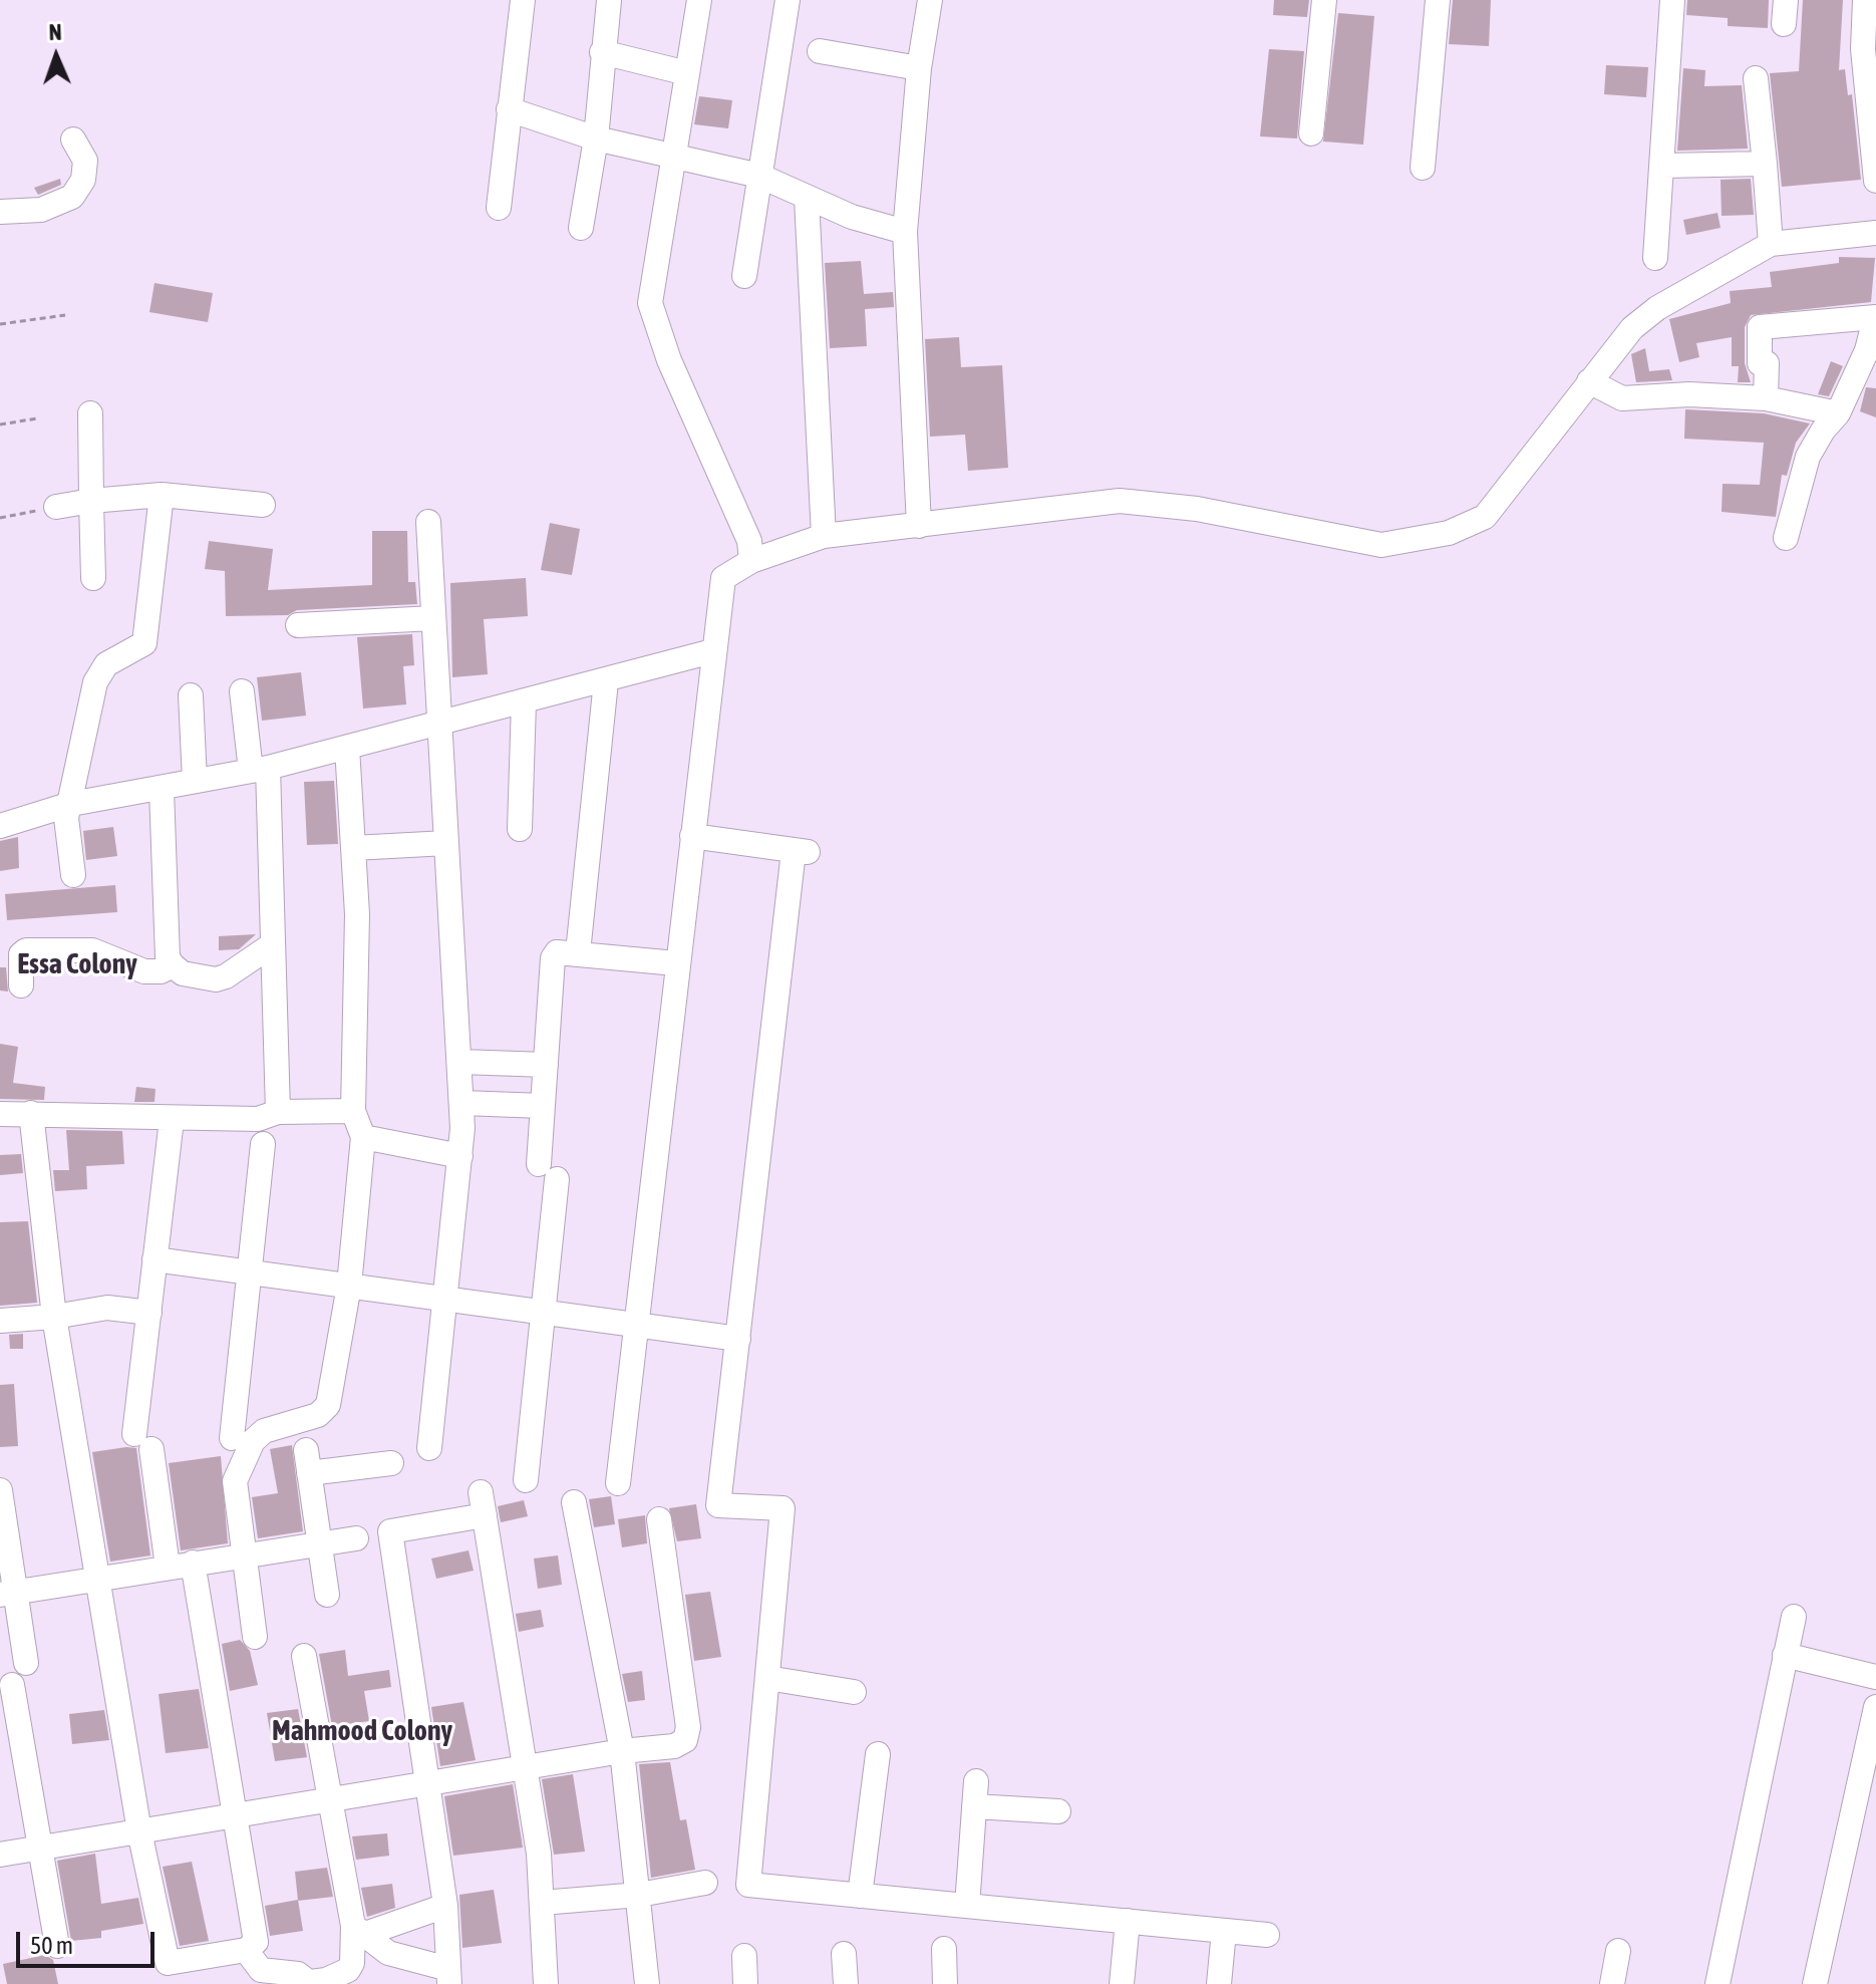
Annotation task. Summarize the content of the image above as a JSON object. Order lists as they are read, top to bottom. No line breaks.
{"districts":["Essa Colony","Mahmood Colony"],"scale_bar":"50 m","north":"top"}
